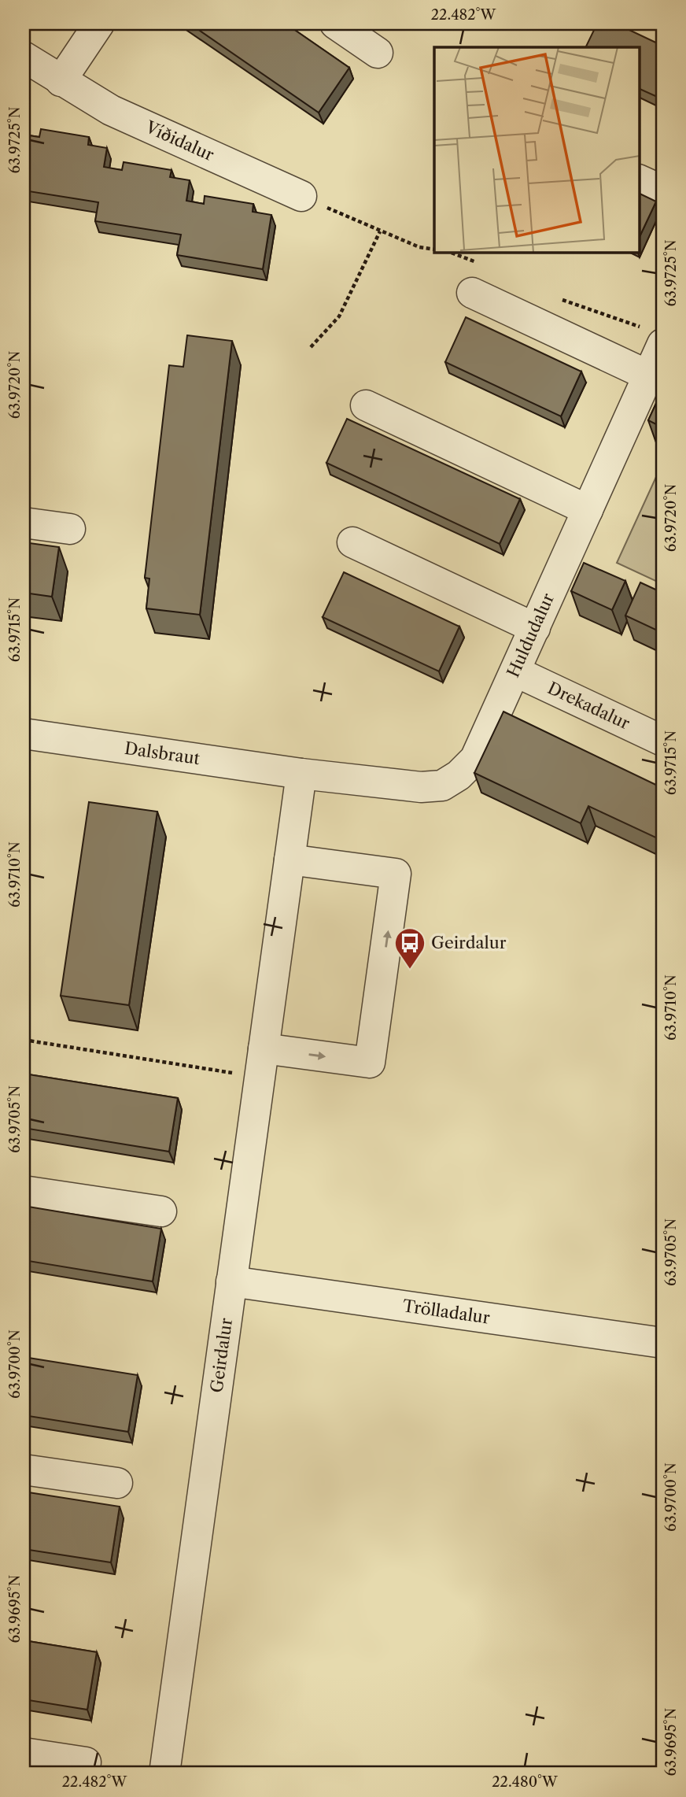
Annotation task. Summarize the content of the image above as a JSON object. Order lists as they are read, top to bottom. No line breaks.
{"streets":{"street":["Víðidalur","Huldudalur","Drekadalur","Dalsbraut","Trölladalur","Geirdalur"]},"crossings":[["Huldudalur","Drekadalur"],["Huldudalur","Dalsbraut"],["Huldudalur","Geirdalur"],["Dalsbraut","Geirdalur"],["Trölladalur","Geirdalur"]],"places":{"bus stop":["Geirdalur"]},"coordinates":["22.482°W","63.9725°N","63.9720°N","63.9715°N","63.9710°N","63.9705°N","63.9700°N","63.9695°N","22.480°W"]}
